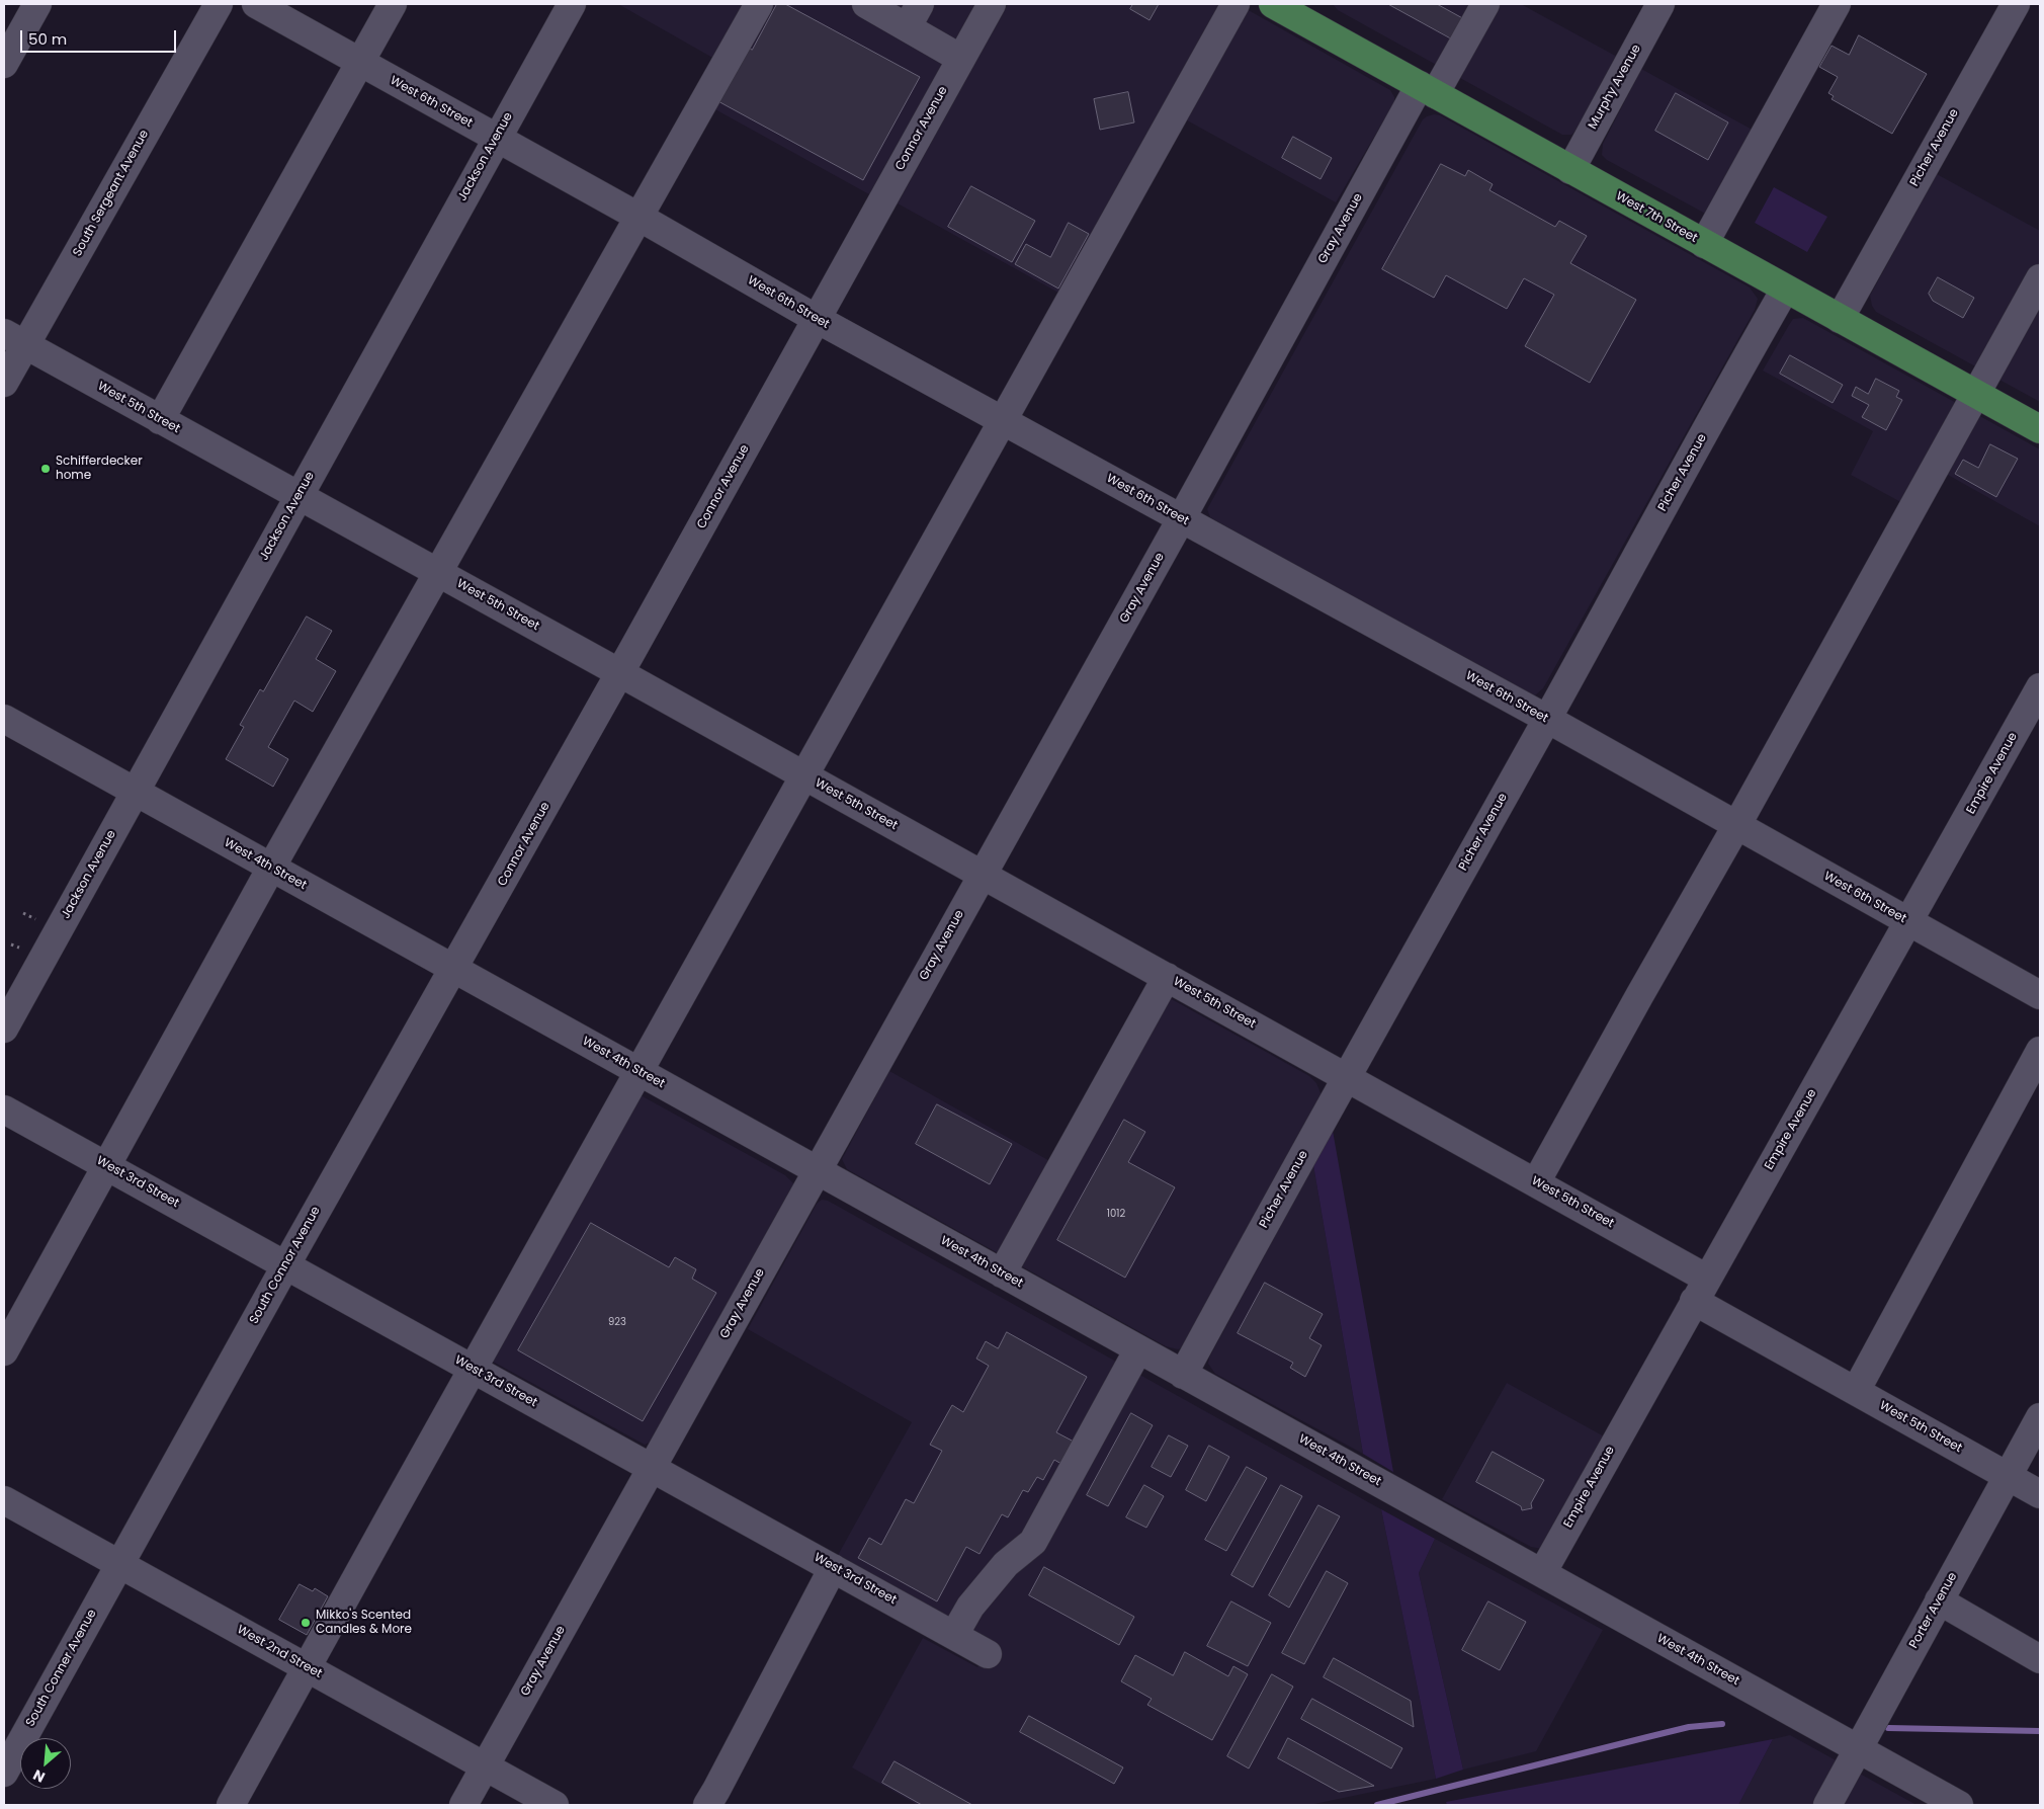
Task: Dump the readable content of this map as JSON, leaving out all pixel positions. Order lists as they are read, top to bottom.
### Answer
{
  "streets": {
    "main road": ["West 7th Street"],
    "street": [
      "Murphy Avenue",
      "West 6th Street",
      "Connor Avenue",
      "Picher Avenue",
      "Jackson Avenue",
      "South Sergeant Avenue",
      "Gray Avenue",
      "West 5th Street",
      "Empire Avenue",
      "West 4th Street",
      "West 3rd Street",
      "South Connor Avenue",
      "Porter Avenue",
      "West 2nd Street",
      "South Conner Avenue"
    ]
  },
  "crossings": [
    ["Murphy Avenue", "West 7th Street"],
    ["West 6th Street", "Connor Avenue"],
    ["West 6th Street", "Picher Avenue"],
    ["West 6th Street", "Jackson Avenue"],
    ["West 6th Street", "Gray Avenue"],
    ["West 6th Street", "Empire Avenue"],
    ["Connor Avenue", "West 5th Street"],
    ["Connor Avenue", "West 4th Street"],
    ["Connor Avenue", "South Connor Avenue"],
    ["Picher Avenue", "West 7th Street"],
    ["Picher Avenue", "West 5th Street"],
    ["Picher Avenue", "West 4th Street"],
    ["Jackson Avenue", "West 5th Street"],
    ["Jackson Avenue", "West 4th Street"],
    ["South Sergeant Avenue", "West 5th Street"],
    ["West 7th Street", "Gray Avenue"],
    ["Gray Avenue", "West 5th Street"],
    ["Gray Avenue", "West 4th Street"],
    ["Gray Avenue", "West 3rd Street"],
    ["Gray Avenue", "West 2nd Street"],
    ["West 5th Street", "Empire Avenue"],
    ["West 5th Street", "Porter Avenue"],
    ["Empire Avenue", "West 4th Street"],
    ["West 4th Street", "South Connor Avenue"],
    ["West 4th Street", "Porter Avenue"],
    ["West 3rd Street", "South Connor Avenue"],
    ["South Connor Avenue", "West 2nd Street"],
    ["South Connor Avenue", "South Conner Avenue"],
    ["West 2nd Street", "South Conner Avenue"]
  ],
  "places": ["Schifferdecker home", "Mikko's Scented Candles & More"],
  "house_numbers": ["1012", "923"],
  "scale_bar": "50 m",
  "north": "bottom left"
}
